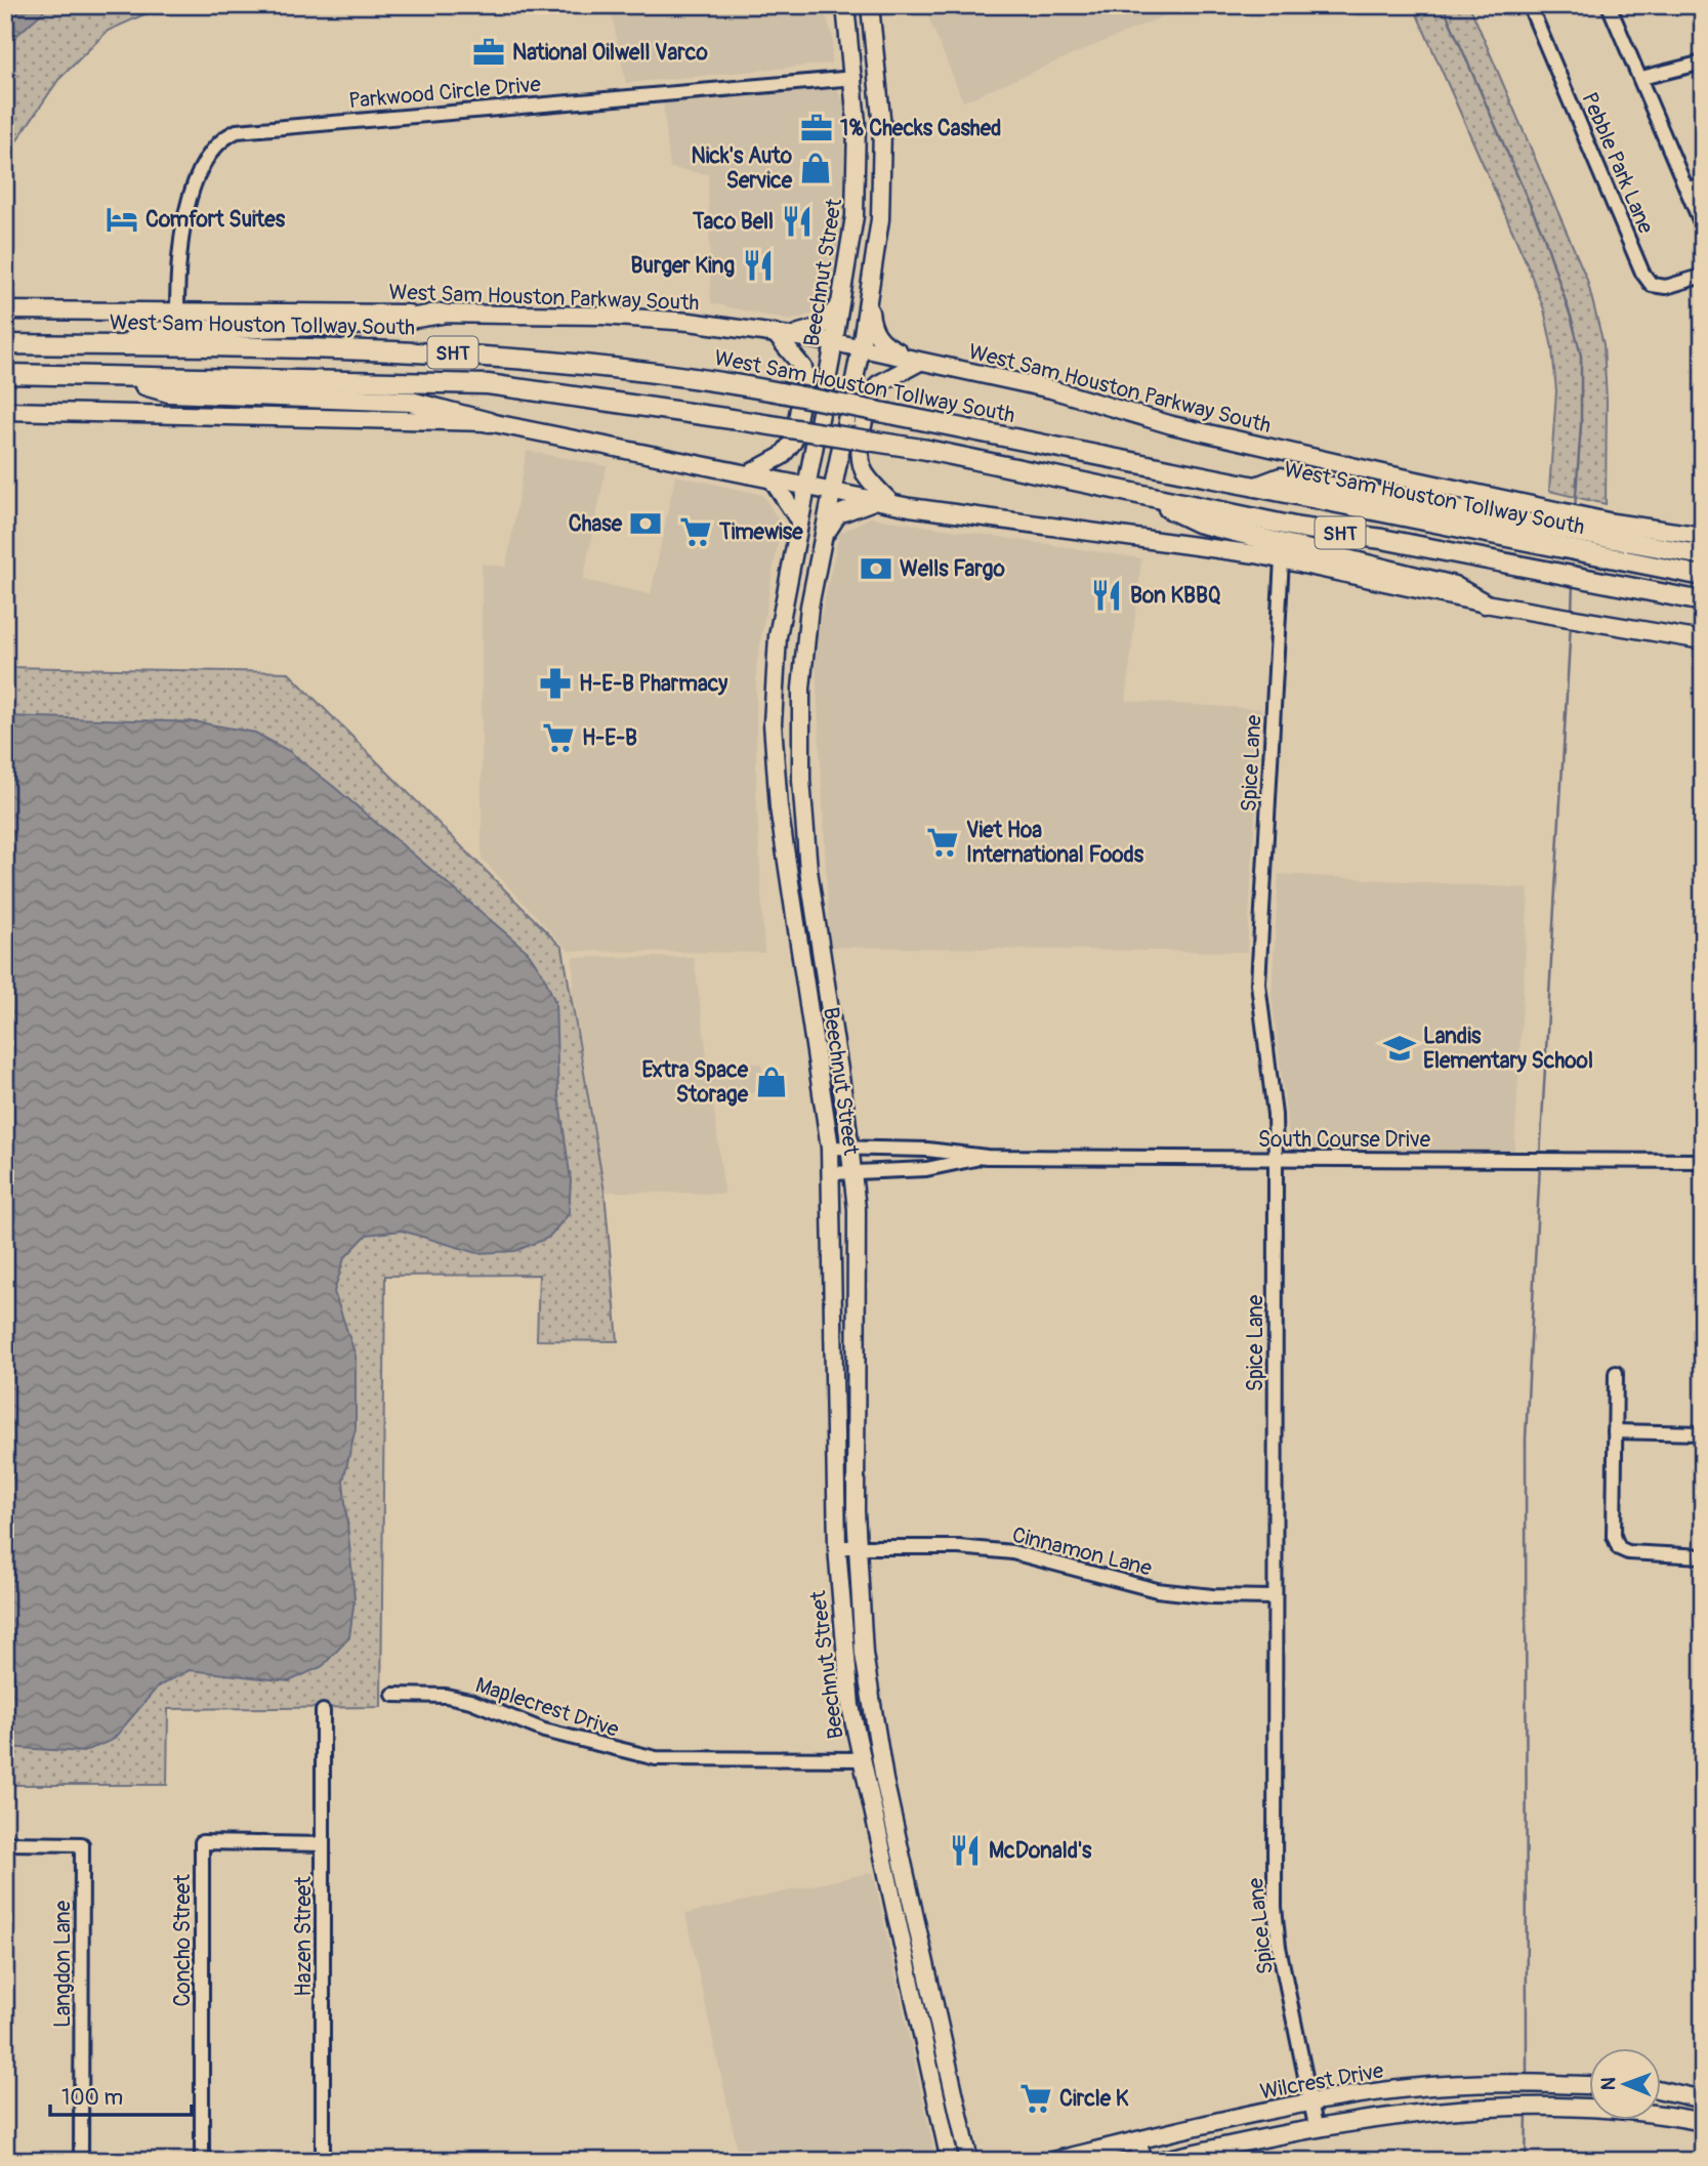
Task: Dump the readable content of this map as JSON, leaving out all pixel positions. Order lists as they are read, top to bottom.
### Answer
{
  "streets": {
    "highway": ["West Sam Houston Tollway South", "SHT"],
    "main road": ["Beechnut Street", "West Sam Houston Parkway South", "Wilcrest Drive"],
    "street": [
      "Parkwood Circle Drive",
      "Pebble Park Lane",
      "Spice Lane",
      "South Course Drive",
      "Cinnamon Lane",
      "Maplecrest Drive",
      "Hazen Street",
      "Concho Street",
      "Langdon Lane"
    ]
  },
  "crossings": [
    ["Parkwood Circle Drive", "Beechnut Street"],
    ["Parkwood Circle Drive", "West Sam Houston Parkway South"],
    ["Beechnut Street", "West Sam Houston Parkway South"],
    ["Beechnut Street", "South Course Drive"],
    ["Beechnut Street", "Cinnamon Lane"],
    ["Beechnut Street", "Maplecrest Drive"],
    ["Spice Lane", "South Course Drive"],
    ["Spice Lane", "Cinnamon Lane"],
    ["Spice Lane", "Wilcrest Drive"],
    ["Hazen Street", "Concho Street"]
  ],
  "places": {
    "office": ["National Oilwell Varco", "1% Checks Cashed"],
    "shop": ["Nick's Auto Service", "Extra Space Storage"],
    "hotel": ["Comfort Suites"],
    "restaurant": [
      "Taco Bell",
      "Burger King",
      "Bon KBBQ",
      "McDonald's"
    ],
    "bank": ["Chase", "Wells Fargo"],
    "supermarket": [
      "Timewise",
      "H-E-B",
      "Viet Hoa International Foods",
      "Circle K"
    ],
    "pharmacy": ["H-E-B Pharmacy"],
    "school or university": ["Landis Elementary School"]
  },
  "scale_bar": "100 m",
  "north": "left"
}
